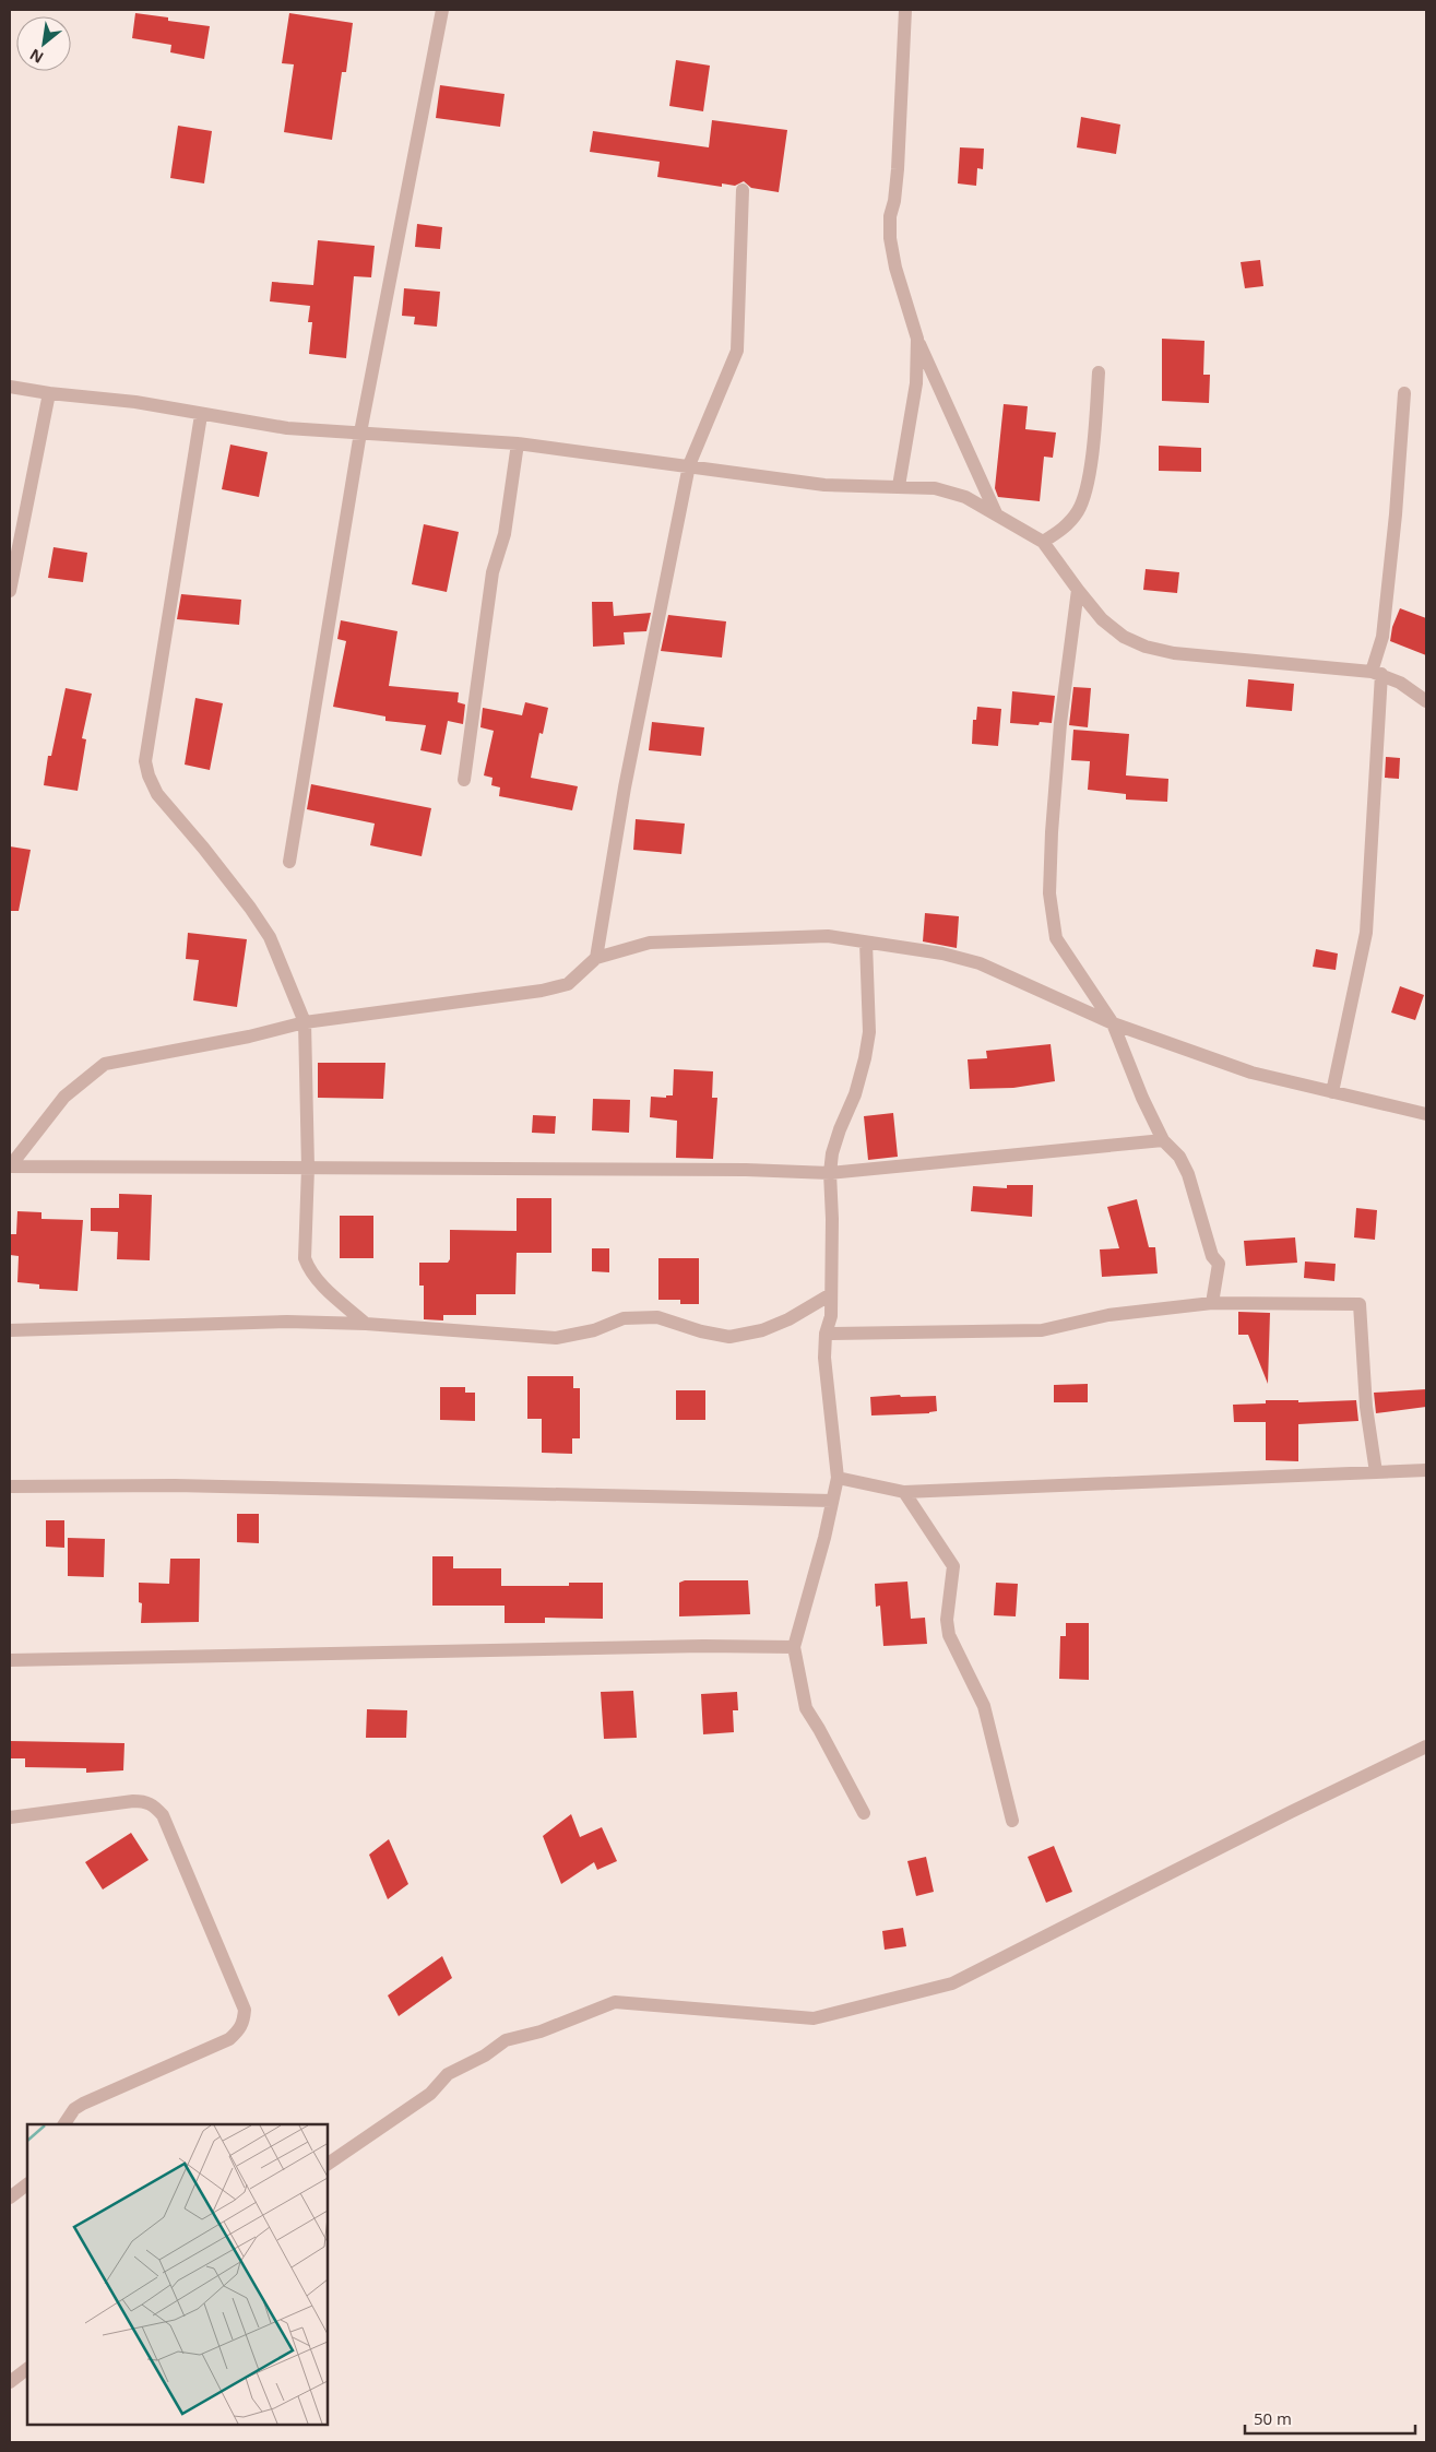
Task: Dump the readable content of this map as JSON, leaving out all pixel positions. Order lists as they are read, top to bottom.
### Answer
{
  "scale_bar": "50 m",
  "north": "bottom left"
}
